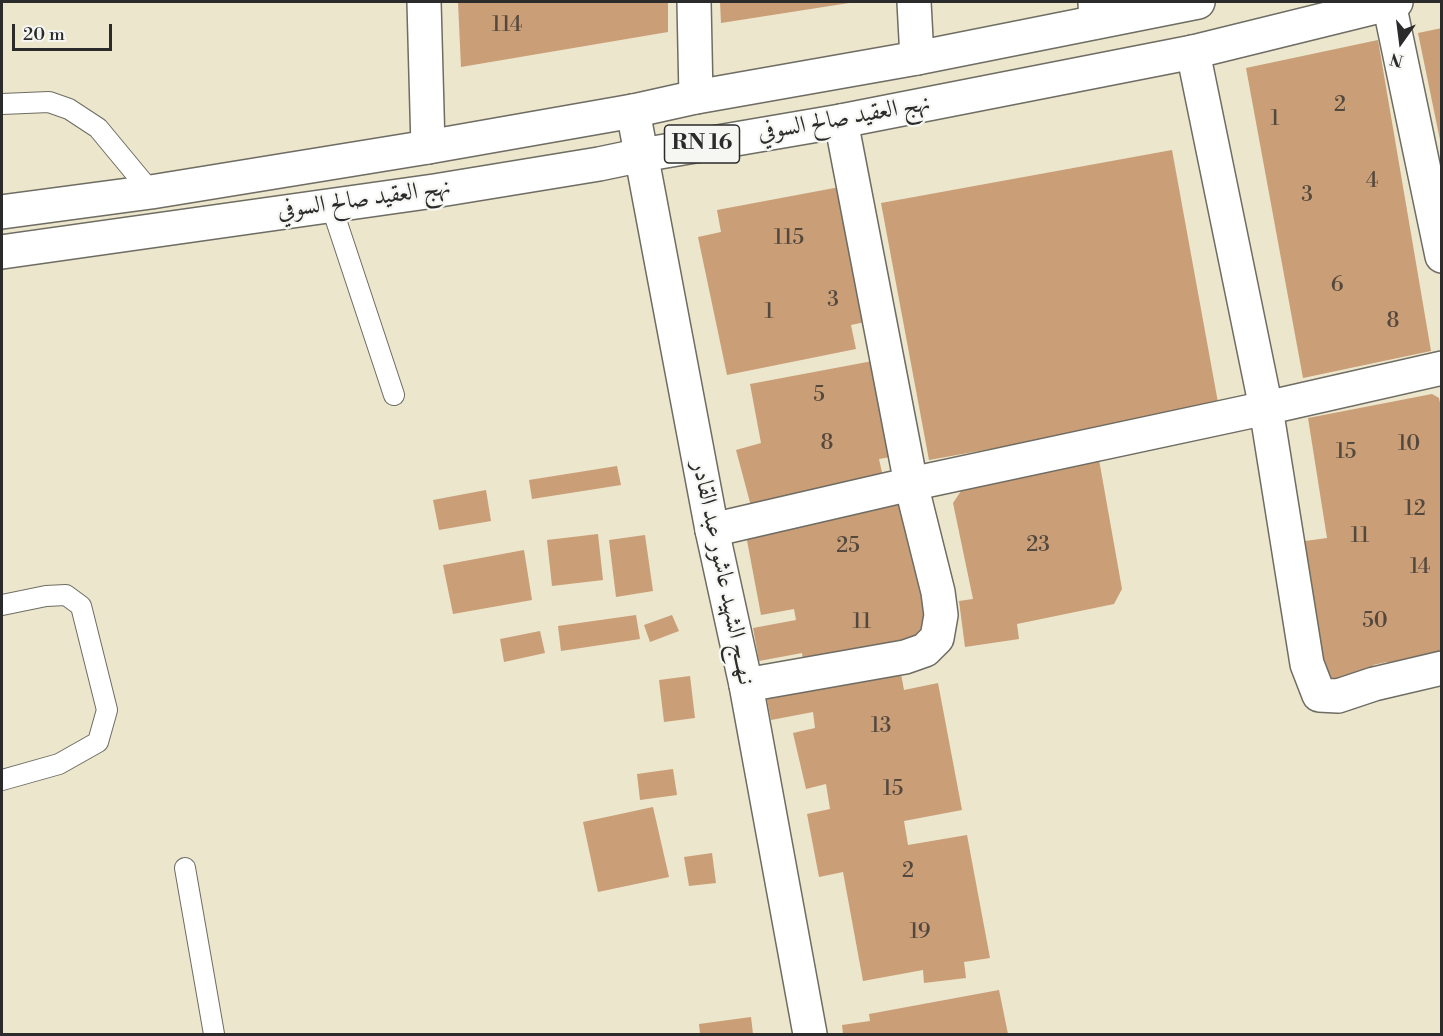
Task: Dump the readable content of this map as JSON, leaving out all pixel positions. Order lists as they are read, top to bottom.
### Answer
{
  "streets": {
    "main road": ["نهج العقيد صالح السوفي", "RN 16", "نـهــج الشهيد عاشور عبد القادر"]
  },
  "crossings": [
    ["نهج العقيد صالح السوفي", "نـهــج الشهيد عاشور عبد القادر"]
  ],
  "house_numbers": [
    "114",
    "2",
    "1",
    "4",
    "3",
    "115",
    "6",
    "3",
    "1",
    "8",
    "5",
    "8",
    "10",
    "15",
    "12",
    "11",
    "23",
    "25",
    "14",
    "50",
    "11",
    "13",
    "15",
    "2",
    "19"
  ],
  "scale_bar": "20 m",
  "north": "bottom"
}
